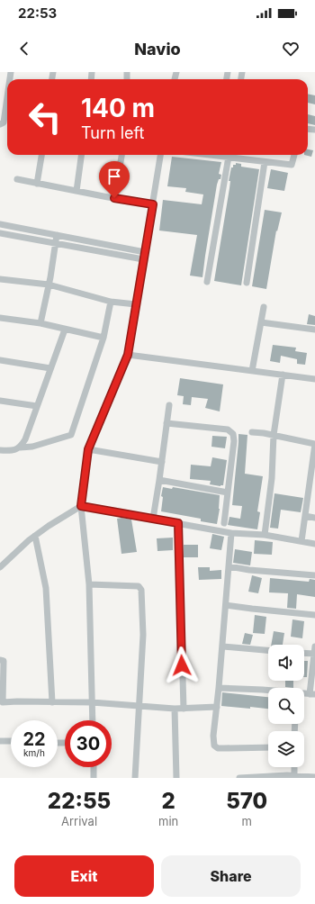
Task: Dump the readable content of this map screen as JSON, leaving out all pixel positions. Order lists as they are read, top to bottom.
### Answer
{
  "page": {
    "status": "22:53",
    "header": "Navio",
    "turn": ["140 m", "Turn left"],
    "speed": "22 km/h",
    "limit": "30",
    "eta": [
      "22:55",
      "Arrival",
      "2",
      "min",
      "570",
      "m"
    ],
    "buttons": ["Exit", "Share"]
  }
}
